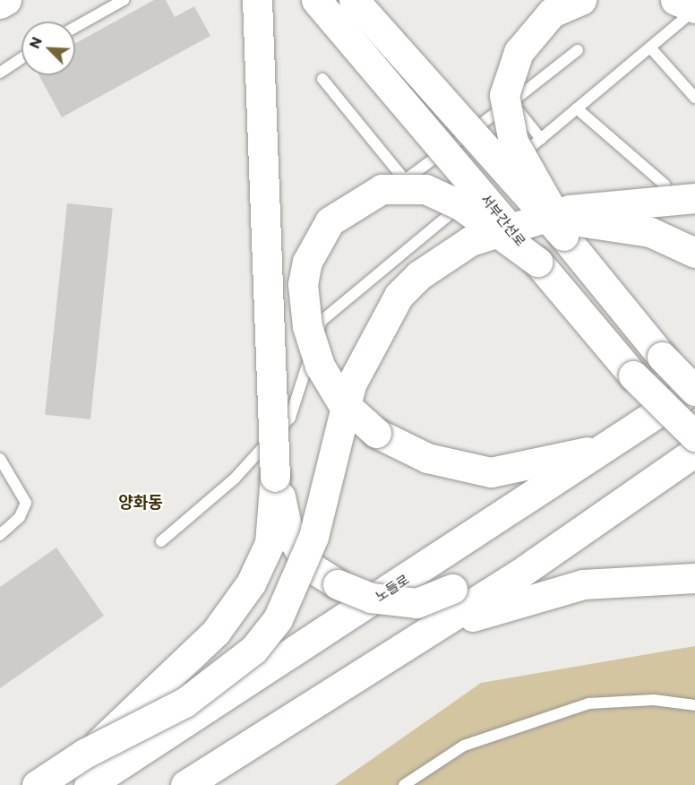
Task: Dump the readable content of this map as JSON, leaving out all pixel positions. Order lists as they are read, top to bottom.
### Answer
{
  "streets": {
    "main road": ["서부간선로", "노들로"]
  },
  "districts": ["양화동"],
  "north": "top left"
}
